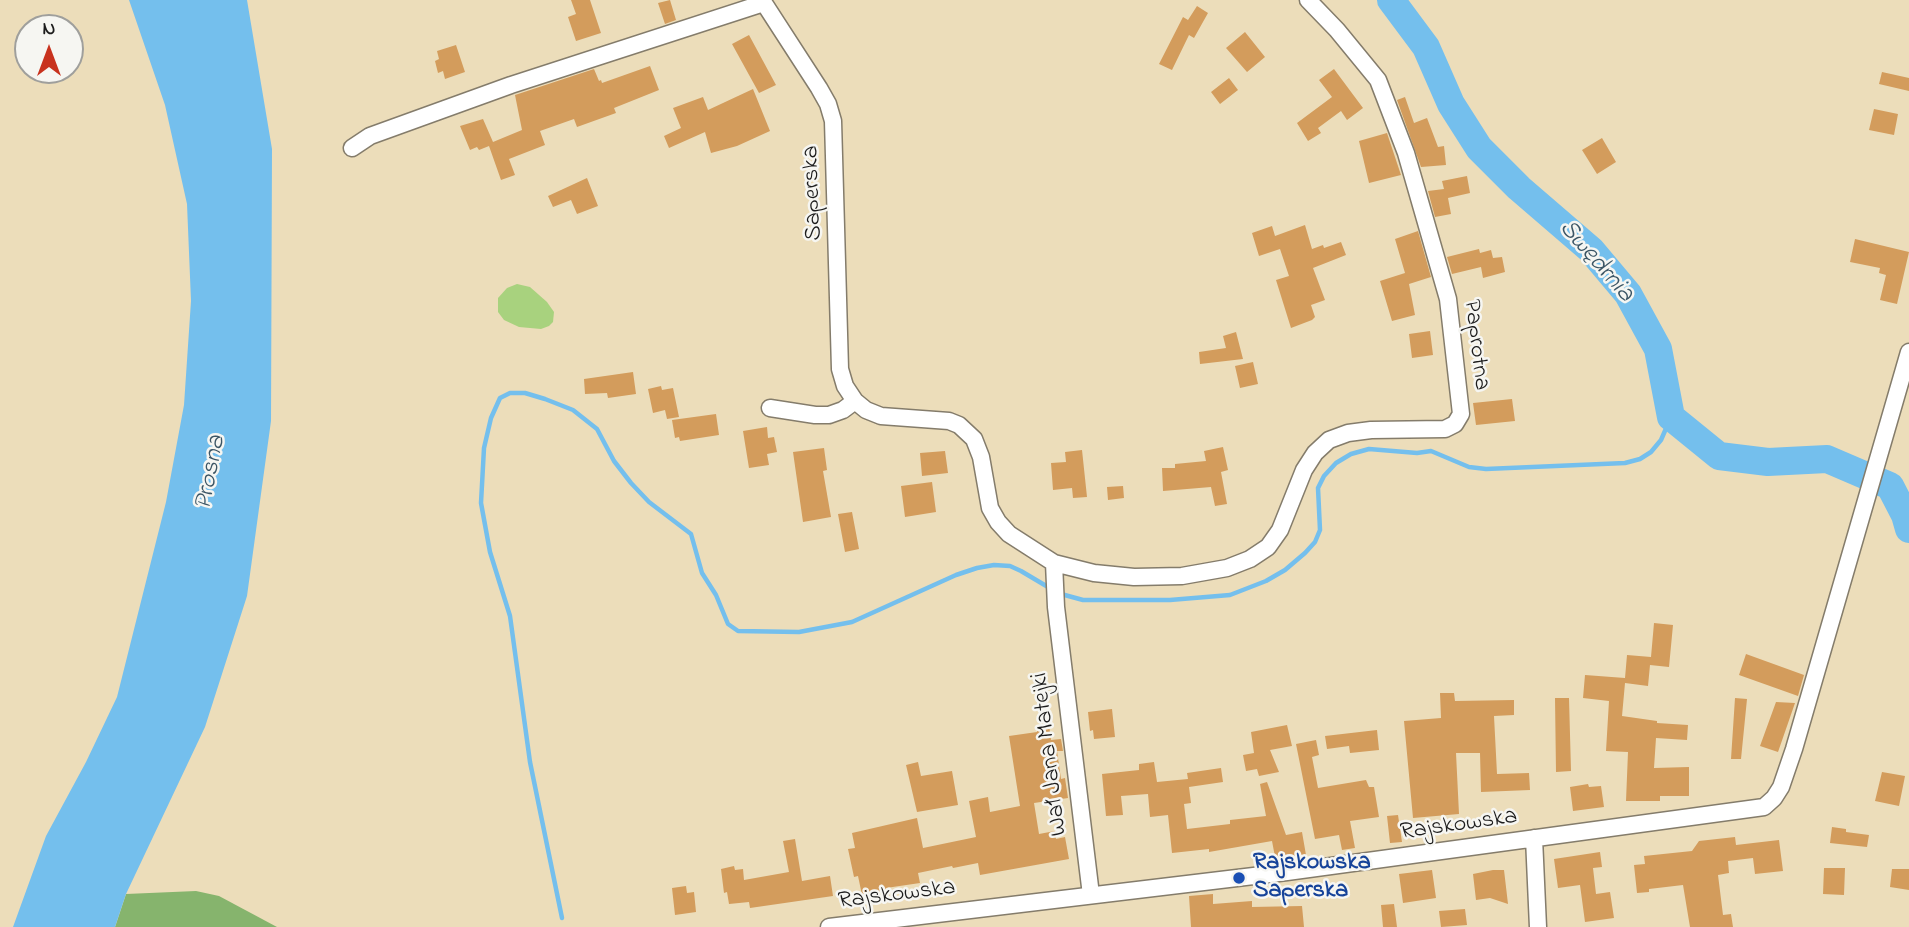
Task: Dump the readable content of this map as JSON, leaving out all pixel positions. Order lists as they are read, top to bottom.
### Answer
{
  "streets": {
    "street": [
      "Saperska",
      "Paprotna",
      "Wał Jana Matejki",
      "Rajskowska"
    ]
  },
  "crossings": [
    ["Paprotna", "Wał Jana Matejki"],
    ["Wał Jana Matejki", "Rajskowska"]
  ],
  "water": ["Swędrnia", "Prosna"],
  "places": ["Rajskowska Saperska"],
  "north": "top"
}
